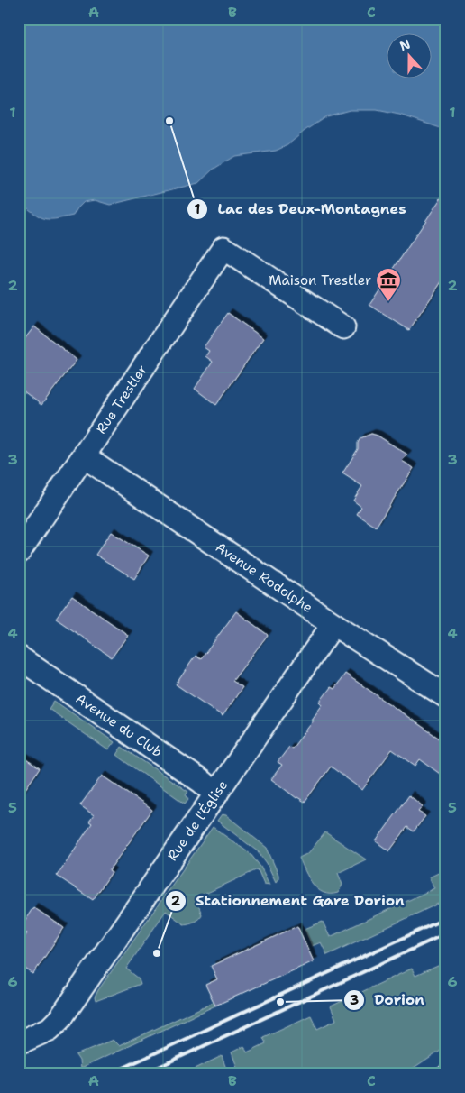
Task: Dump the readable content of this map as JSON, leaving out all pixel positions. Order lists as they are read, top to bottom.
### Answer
{
  "streets": {
    "street": [
      "Rue Trestler",
      "Avenue Rodolphe",
      "Avenue du Club",
      "Rue de l'Église"
    ]
  },
  "crossings": [
    ["Rue Trestler", "Avenue Rodolphe"],
    ["Avenue Rodolphe", "Rue de l'Église"],
    ["Avenue du Club", "Rue de l'Église"]
  ],
  "places": {
    "other": ["Lac des Deux-Montagnes", "Stationnement Gare Dorion", "Dorion"],
    "museum": ["Maison Trestler"]
  },
  "north": "top",
  "grid": {
    "columns": ["A", "B", "C"],
    "rows": [
      "1",
      "2",
      "3",
      "4",
      "5",
      "6"
    ]
  }
}
